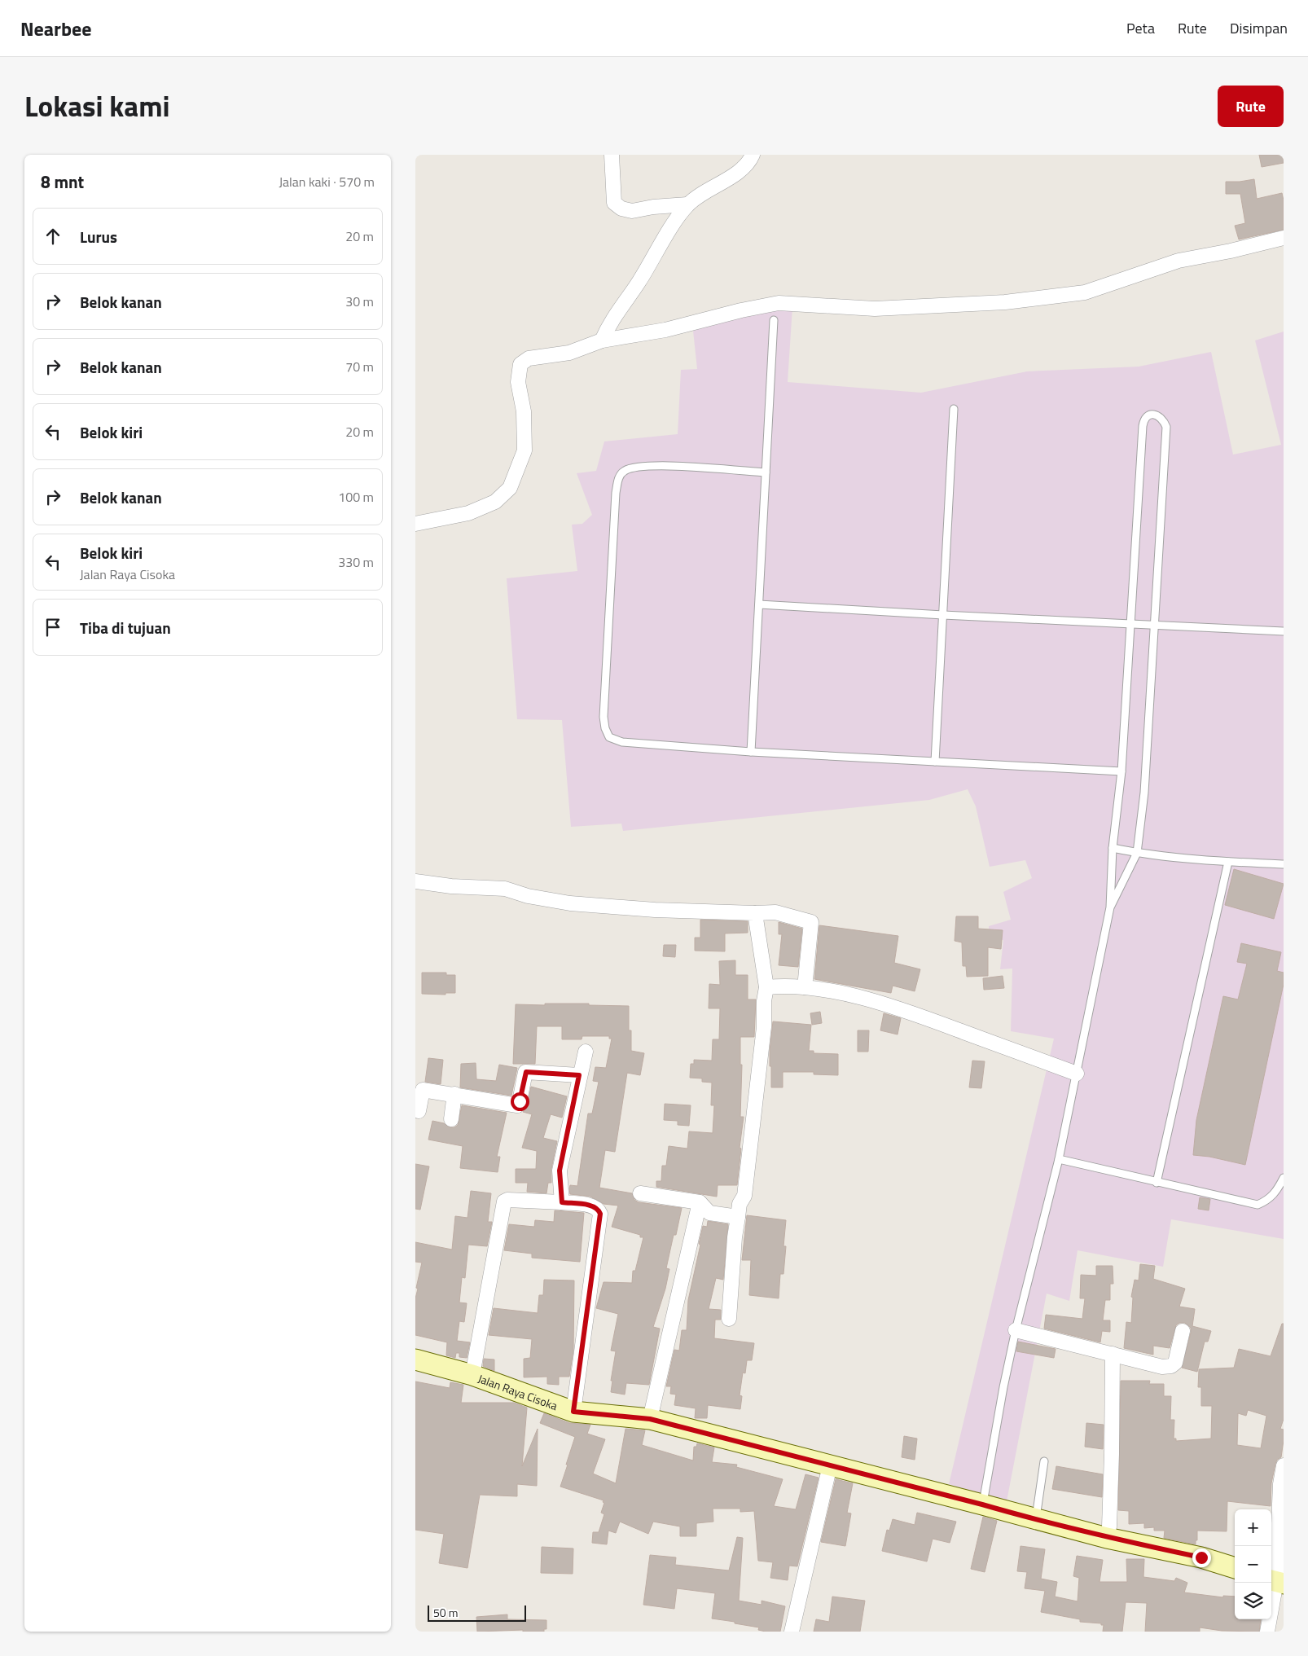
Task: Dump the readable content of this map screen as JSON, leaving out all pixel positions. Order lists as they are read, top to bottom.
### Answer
{
  "streets": {
    "street": ["Jalan Raya Cisoka"]
  },
  "scale_bar": "50 m",
  "page": {
    "header": "Nearbee",
    "nav": ["Peta", "Rute", "Disimpan"],
    "title": "Lokasi kami",
    "buttons": "Rute",
    "heading": ["8 mnt", "Jalan kaki · 570 m"],
    "list": [
      ["Lurus", "20 m"],
      ["Belok kanan", "30 m"],
      ["Belok kanan", "70 m"],
      ["Belok kiri", "20 m"],
      ["Belok kanan", "100 m"],
      ["Belok kiri", "Jalan Raya Cisoka", "330 m"],
      "Tiba di tujuan"
    ],
    "map_buttons": ["+", "−"],
    "scale": "50 m"
  }
}
